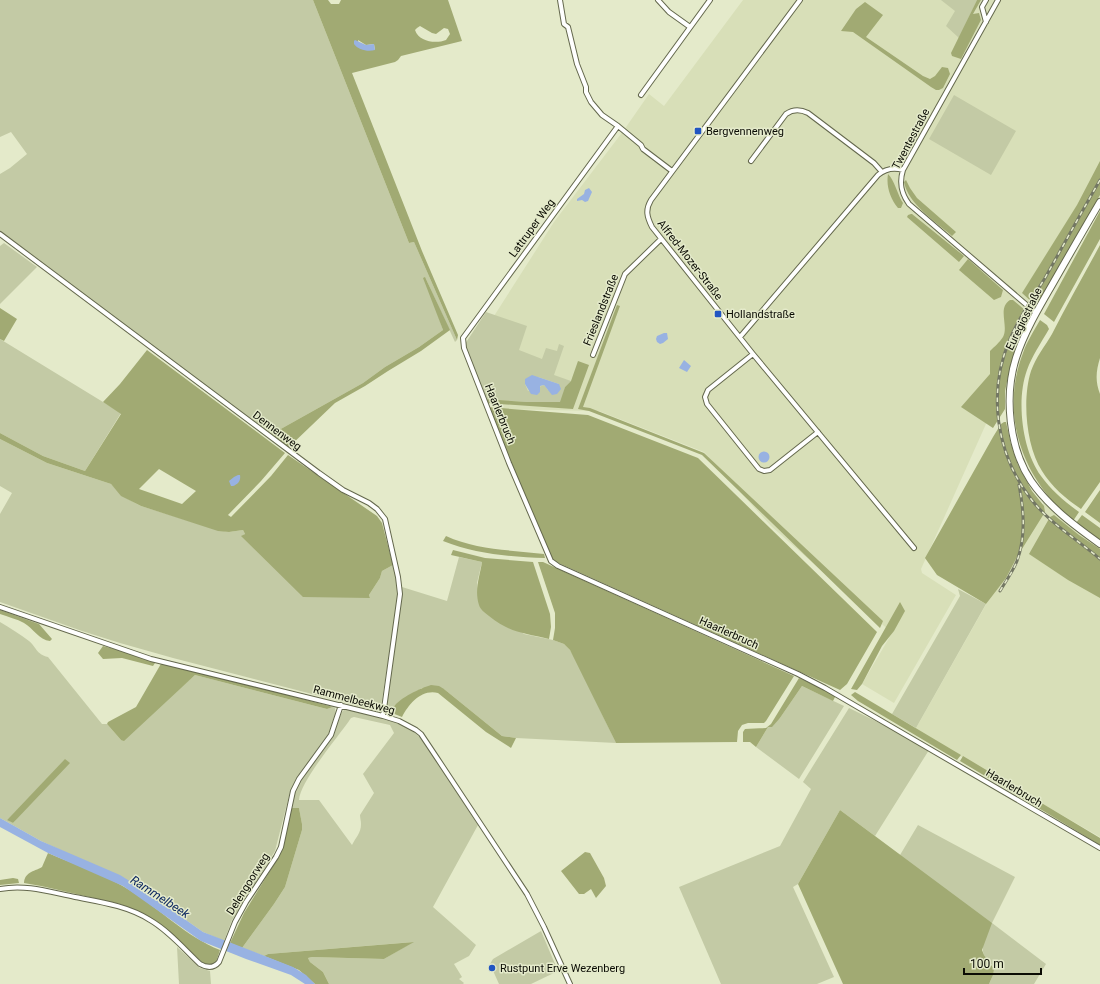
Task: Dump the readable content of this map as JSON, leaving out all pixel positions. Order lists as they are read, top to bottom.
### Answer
{
  "streets": {
    "main road": ["Euregiostraße"],
    "street": [
      "Twentestraße",
      "Lattruper Weg",
      "Alfred-Mozer-Straße",
      "Frieslandstraße",
      "Haarlerbruch",
      "Dennenweg",
      "Rammelbeekweg",
      "Delengoorweg"
    ]
  },
  "crossings": [
    ["Twentestraße", "Euregiostraße"],
    ["Lattruper Weg", "Haarlerbruch"],
    ["Alfred-Mozer-Straße", "Frieslandstraße"],
    ["Dennenweg", "Rammelbeekweg"],
    ["Rammelbeekweg", "Delengoorweg"]
  ],
  "water": ["Rammelbeek"],
  "places": {
    "transit": ["Bergvennenweg", "Hollandstraße"],
    "other": ["Rustpunt Erve Wezenberg"]
  },
  "scale_bar": "100 m"
}
